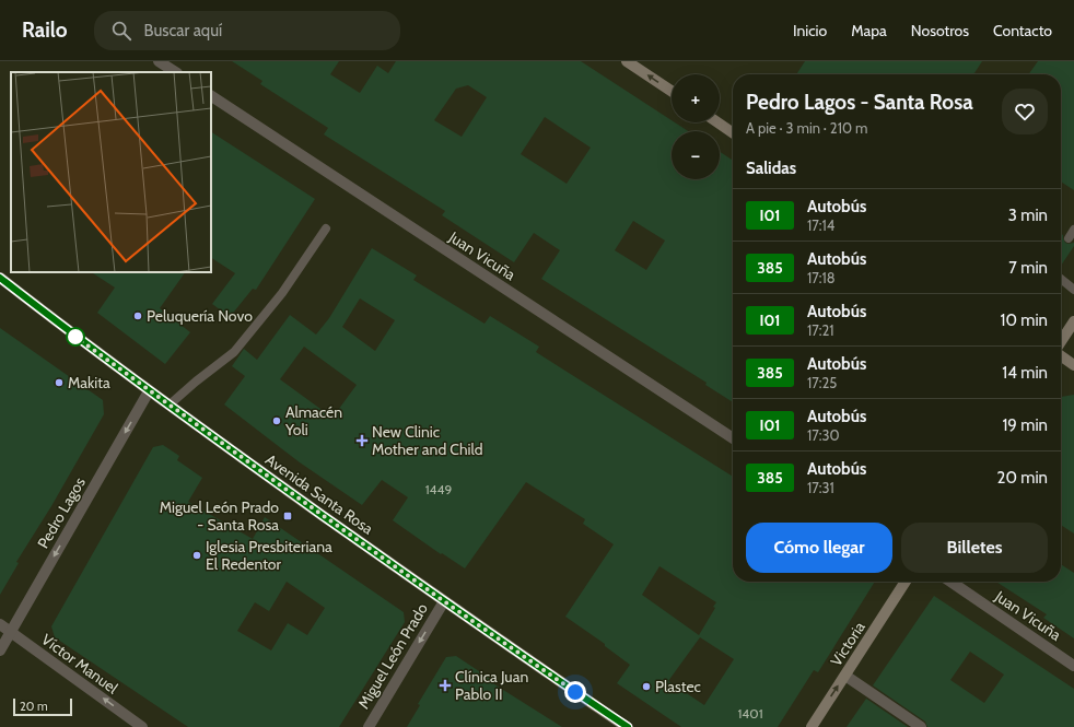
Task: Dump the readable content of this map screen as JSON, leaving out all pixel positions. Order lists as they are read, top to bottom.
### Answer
{
  "streets": {
    "main road": ["Avenida Santa Rosa", "Victoria"],
    "street": [
      "Juan Vicuña",
      "Pedro Lagos",
      "Miguel León Prado",
      "Víctor Manuel"
    ]
  },
  "crossings": [
    ["Avenida Santa Rosa", "Pedro Lagos"],
    ["Avenida Santa Rosa", "Miguel León Prado"],
    ["Pedro Lagos", "Víctor Manuel"]
  ],
  "one_way": [
    "Pedro Lagos",
    "Victoria",
    "Miguel León Prado",
    "Víctor Manuel"
  ],
  "places": {
    "other": [
      "Peluquería Novo",
      "Makita",
      "Almacén Yoli",
      "Iglesia Presbiteriana El Redentor",
      "Plastec"
    ],
    "health": ["New Clinic Mother and Child", "Clínica Juan Pablo II"],
    "transit": ["Miguel León Prado - Santa Rosa"]
  },
  "lines": ["bus line I01"],
  "house_numbers": ["1449", "1401"],
  "scale_bar": "20 m",
  "page": {
    "header": "Railo",
    "search": "Buscar aquí",
    "nav": [
      "Inicio",
      "Mapa",
      "Nosotros",
      "Contacto"
    ],
    "map_buttons": ["+", "−"],
    "heading": [
      ["Pedro Lagos - Santa Rosa", "A pie · 3 min · 210 m"],
      "Salidas"
    ],
    "list": [
      {
        "mark": "I01",
        "name": "Autobús",
        "note": "17:14",
        "value": "3 min"
      },
      {
        "mark": "385",
        "name": "Autobús",
        "note": "17:18",
        "value": "7 min"
      },
      {
        "mark": "I01",
        "name": "Autobús",
        "note": "17:21",
        "value": "10 min"
      },
      {
        "mark": "385",
        "name": "Autobús",
        "note": "17:25",
        "value": "14 min"
      },
      {
        "mark": "I01",
        "name": "Autobús",
        "note": "17:30",
        "value": "19 min"
      },
      {
        "mark": "385",
        "name": "Autobús",
        "note": "17:31",
        "value": "20 min"
      }
    ],
    "buttons": ["Cómo llegar", "Billetes"],
    "scale": "20 m"
  }
}
